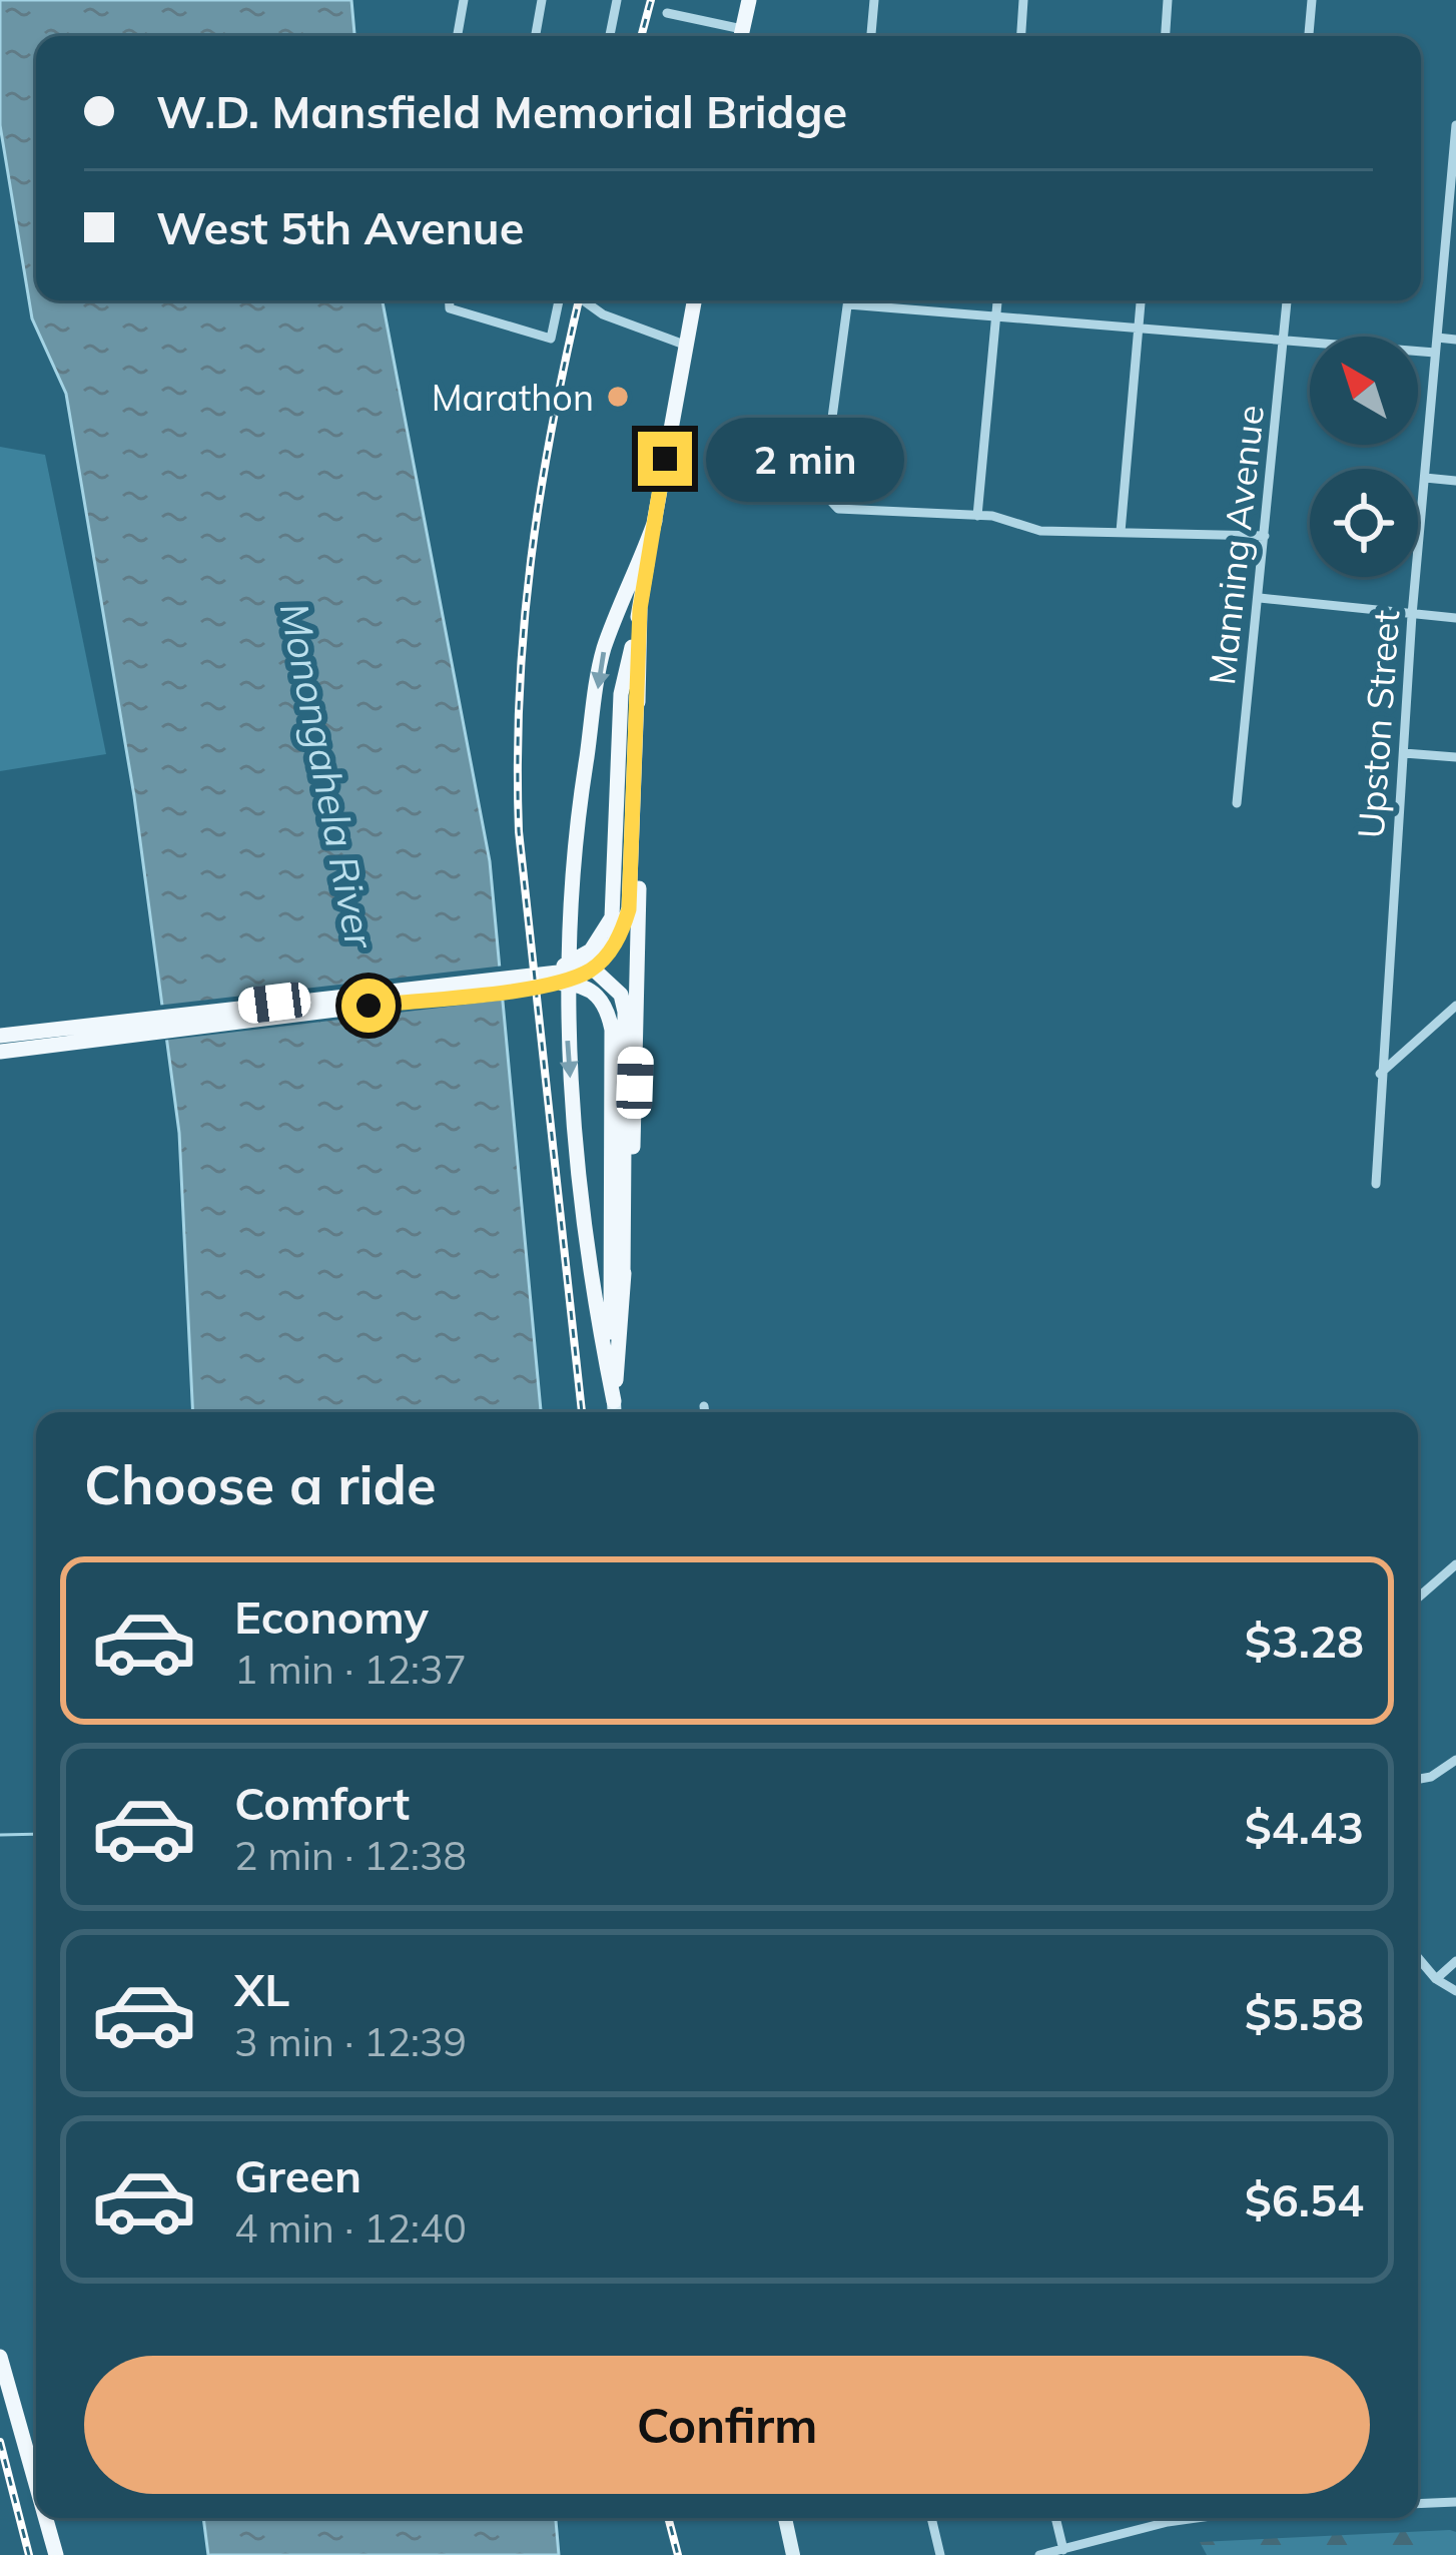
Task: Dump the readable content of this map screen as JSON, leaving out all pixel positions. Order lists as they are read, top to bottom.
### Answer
{
  "streets": {
    "street": ["Manning Avenue", "Upston Street"]
  },
  "water": ["Monongahela River"],
  "places": ["Marathon"],
  "north": "top left",
  "page": {
    "banner": ["W.D. Mansfield Memorial Bridge", "West 5th Avenue"],
    "bubble": "2 min",
    "heading": "Choose a ride",
    "list": [
      {
        "name": "Economy",
        "note": "1 min · 12:37",
        "value": "$3.28"
      },
      {
        "name": "Comfort",
        "note": "2 min · 12:38",
        "value": "$4.43"
      },
      {
        "name": "XL",
        "note": "3 min · 12:39",
        "value": "$5.58"
      },
      {
        "name": "Green",
        "note": "4 min · 12:40",
        "value": "$6.54"
      }
    ],
    "buttons": "Confirm"
  }
}
